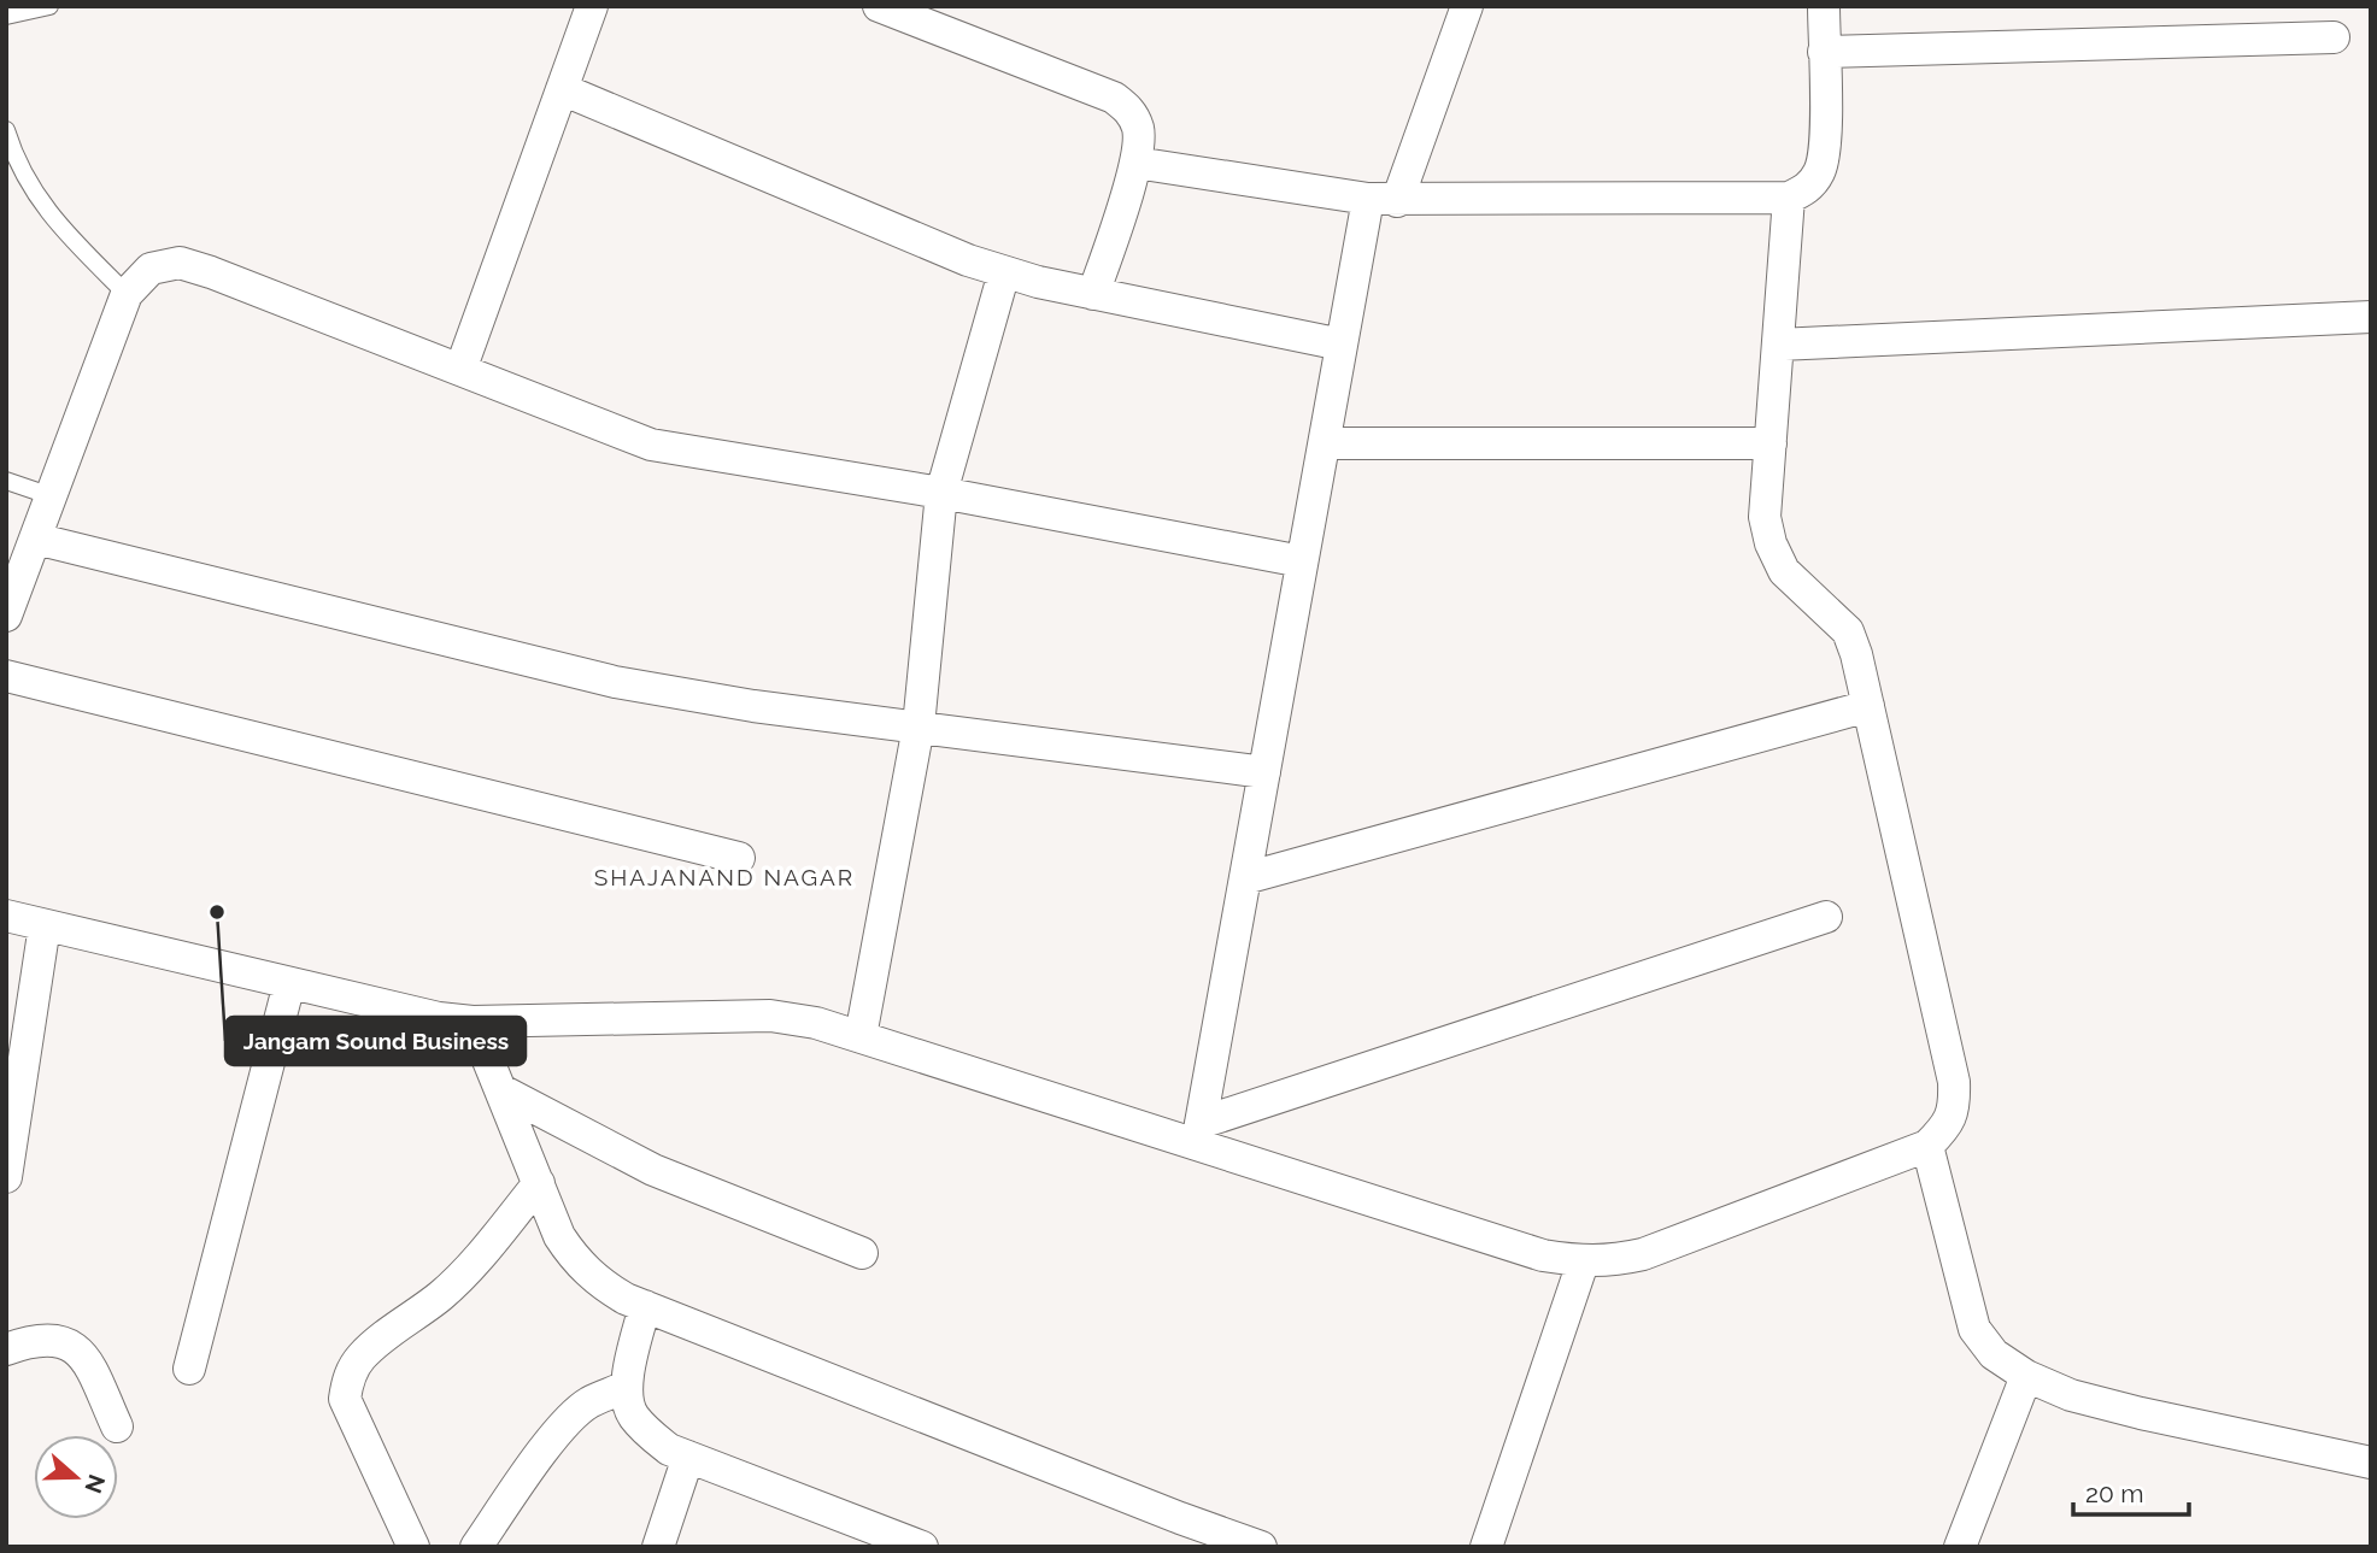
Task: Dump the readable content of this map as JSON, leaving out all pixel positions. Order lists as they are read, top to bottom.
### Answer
{
  "districts": ["SHAJANAND NAGAR"],
  "places": ["Jangam Sound Business"],
  "scale_bar": "20 m",
  "north": "right"
}
